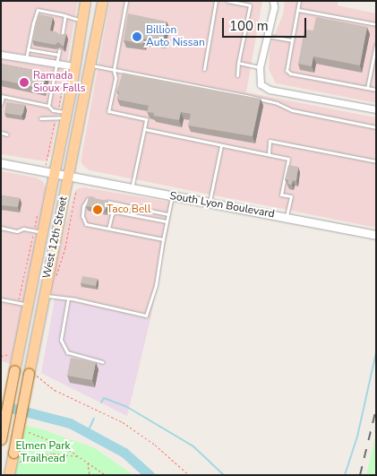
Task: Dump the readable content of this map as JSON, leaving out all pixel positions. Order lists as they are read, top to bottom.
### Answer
{
  "streets": {
    "main road": ["West 12th Street"],
    "street": ["South Lyon Boulevard"]
  },
  "crossings": [
    ["South Lyon Boulevard", "West 12th Street"]
  ],
  "parks": ["Elmen Park Trailhead"],
  "places": ["Billion Auto Nissan", "Ramada Sioux Falls", "Taco Bell"],
  "scale_bar": "100 m"
}
